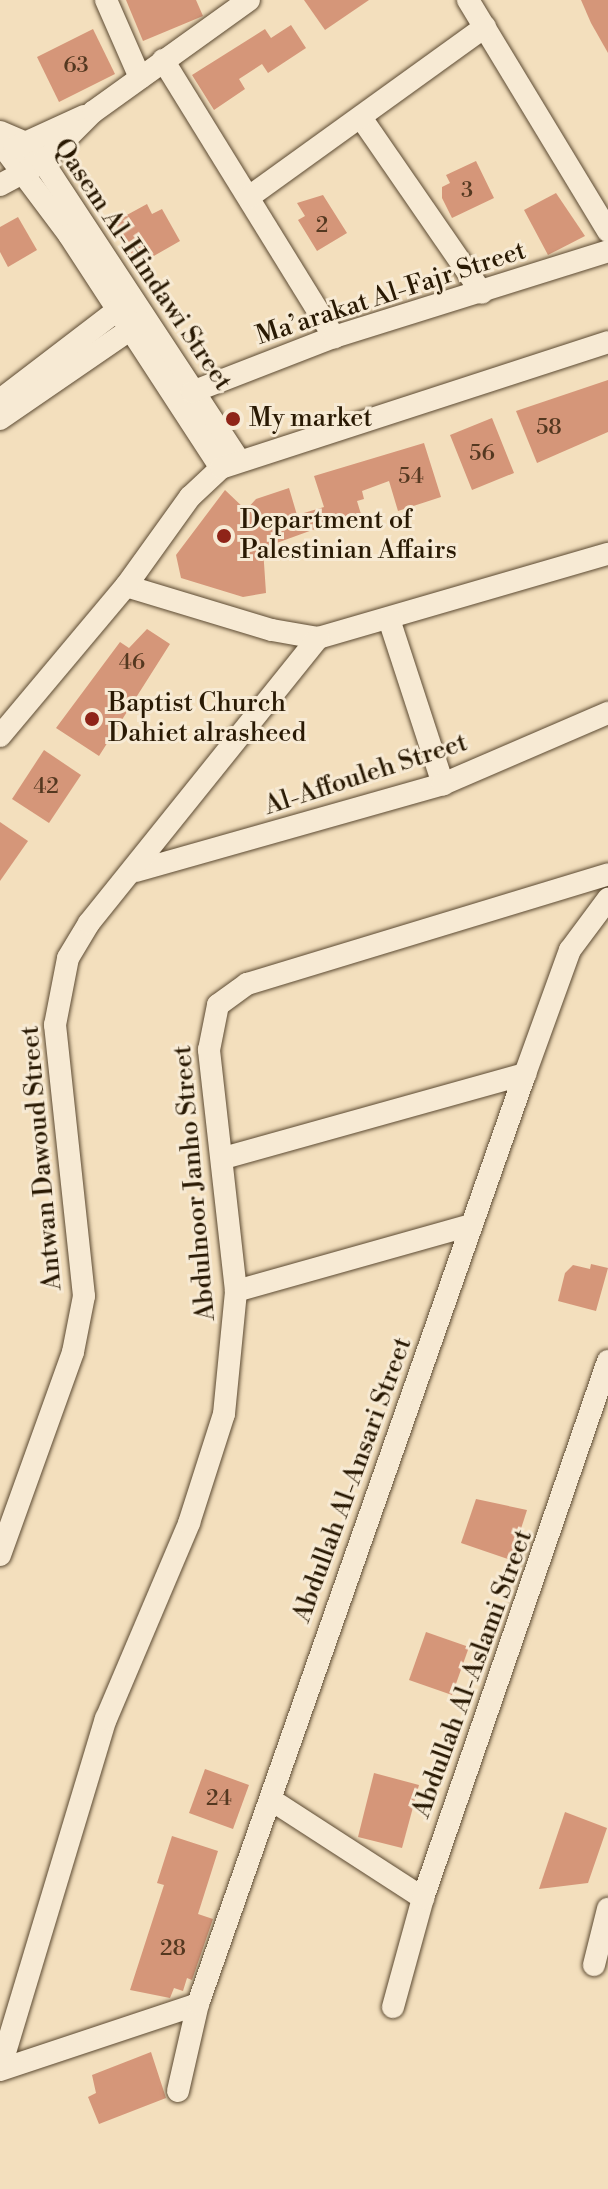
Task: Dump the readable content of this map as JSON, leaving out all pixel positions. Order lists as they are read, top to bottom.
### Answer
{
  "streets": {
    "street": [
      "Qasem Al-Hindawi Street",
      "Ma’arakat Al-Fajr Street",
      "Al-Affouleh Street",
      "Antwan Dawoud Street",
      "Abdulnoor Janho Street",
      "Abdullah Al-Ansari Street",
      "Abdullah Al-Aslami Street"
    ]
  },
  "crossings": [
    ["Qasem Al-Hindawi Street", "Ma’arakat Al-Fajr Street"],
    ["Al-Affouleh Street", "Antwan Dawoud Street"]
  ],
  "places": ["My market", "Department of Palestinian Affairs", "Baptist Church Dahiet alrasheed"],
  "house_numbers": [
    "63",
    "3",
    "2",
    "58",
    "56",
    "54",
    "46",
    "42",
    "24",
    "28"
  ]
}
